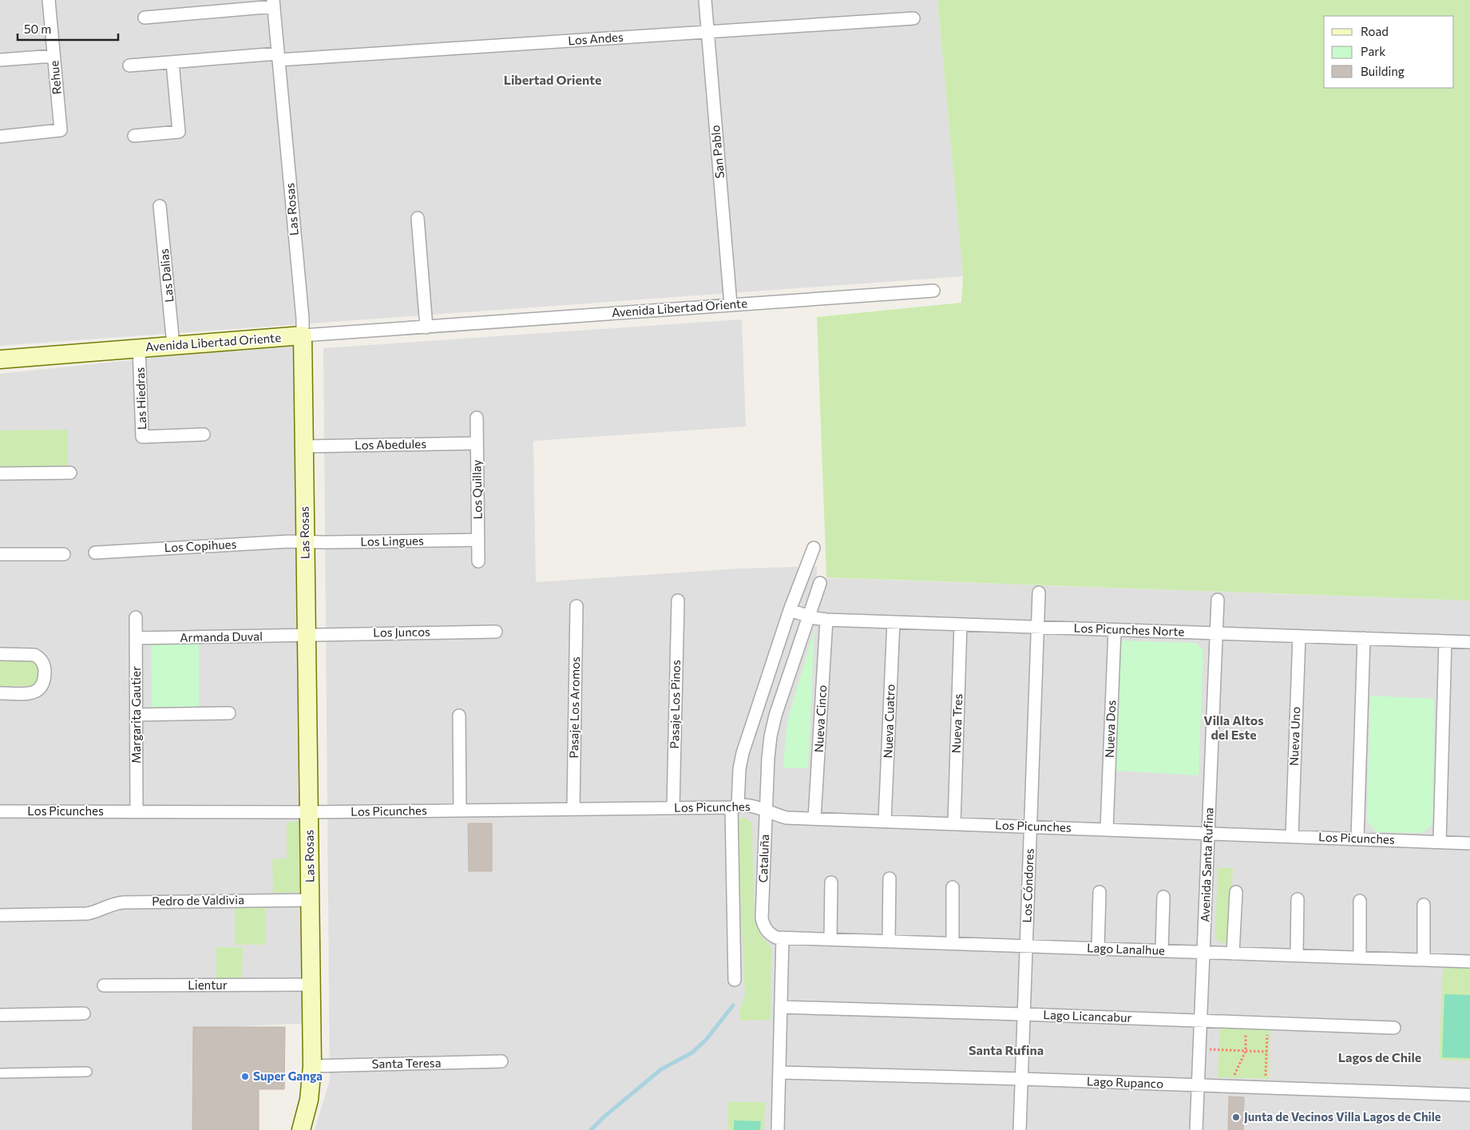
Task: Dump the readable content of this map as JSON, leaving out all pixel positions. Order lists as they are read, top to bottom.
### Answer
{
  "streets": {
    "main road": ["Las Rosas", "Avenida Libertad Oriente"],
    "street": [
      "Los Andes",
      "Rehue",
      "San Pablo",
      "Las Dalias",
      "Las Hiedras",
      "Los Abedules",
      "Los Quillay",
      "Los Lingues",
      "Los Copihues",
      "Los Picunches Norte",
      "Los Juncos",
      "Armanda Duval",
      "Pasaje Los Pinos",
      "Pasaje Los Aromos",
      "Margarita Gautier",
      "Nueva Cinco",
      "Nueva Cuatro",
      "Nueva Tres",
      "Nueva Dos",
      "Nueva Uno",
      "Los Picunches",
      "Cataluña",
      "Avenida Santa Rufina",
      "Los Cóndores",
      "Pedro de Valdivia",
      "Lago Lanalhue",
      "Lientur",
      "Lago Licancabur",
      "Santa Teresa",
      "Lago Rupanco"
    ]
  },
  "crossings": [
    ["Los Andes", "San Pablo"],
    ["Los Andes", "Las Rosas"],
    ["San Pablo", "Avenida Libertad Oriente"],
    ["Las Rosas", "Avenida Libertad Oriente"],
    ["Las Rosas", "Los Abedules"],
    ["Las Rosas", "Los Lingues"],
    ["Las Rosas", "Los Copihues"],
    ["Las Rosas", "Los Juncos"],
    ["Las Rosas", "Armanda Duval"],
    ["Las Rosas", "Los Picunches"],
    ["Las Rosas", "Pedro de Valdivia"],
    ["Las Rosas", "Lientur"],
    ["Las Rosas", "Santa Teresa"],
    ["Las Dalias", "Avenida Libertad Oriente"],
    ["Avenida Libertad Oriente", "Las Hiedras"],
    ["Los Abedules", "Los Quillay"],
    ["Los Quillay", "Los Lingues"],
    ["Los Lingues", "Los Copihues"],
    ["Los Picunches Norte", "Nueva Cinco"],
    ["Los Picunches Norte", "Nueva Cuatro"],
    ["Los Picunches Norte", "Nueva Tres"],
    ["Los Picunches Norte", "Nueva Dos"],
    ["Los Picunches Norte", "Nueva Uno"],
    ["Los Picunches Norte", "Cataluña"],
    ["Los Picunches Norte", "Avenida Santa Rufina"],
    ["Los Picunches Norte", "Los Cóndores"],
    ["Los Juncos", "Armanda Duval"],
    ["Armanda Duval", "Margarita Gautier"],
    ["Pasaje Los Pinos", "Los Picunches"],
    ["Pasaje Los Aromos", "Los Picunches"],
    ["Margarita Gautier", "Los Picunches"],
    ["Nueva Cinco", "Los Picunches"],
    ["Nueva Cuatro", "Los Picunches"],
    ["Nueva Tres", "Los Picunches"],
    ["Nueva Dos", "Los Picunches"],
    ["Nueva Uno", "Los Picunches"],
    ["Los Picunches", "Cataluña"],
    ["Los Picunches", "Avenida Santa Rufina"],
    ["Los Picunches", "Los Cóndores"],
    ["Cataluña", "Lago Lanalhue"],
    ["Avenida Santa Rufina", "Lago Lanalhue"],
    ["Avenida Santa Rufina", "Lago Licancabur"],
    ["Avenida Santa Rufina", "Lago Rupanco"],
    ["Los Cóndores", "Lago Lanalhue"],
    ["Los Cóndores", "Lago Licancabur"],
    ["Los Cóndores", "Lago Rupanco"]
  ],
  "districts": [
    "Libertad Oriente",
    "Villa Altos del Este",
    "Santa Rufina",
    "Lagos de Chile"
  ],
  "places": ["Super Ganga", "Junta de Vecinos Villa Lagos de Chile"],
  "legend": ["Road", "Park", "Building"],
  "scale_bar": "50 m"
}
